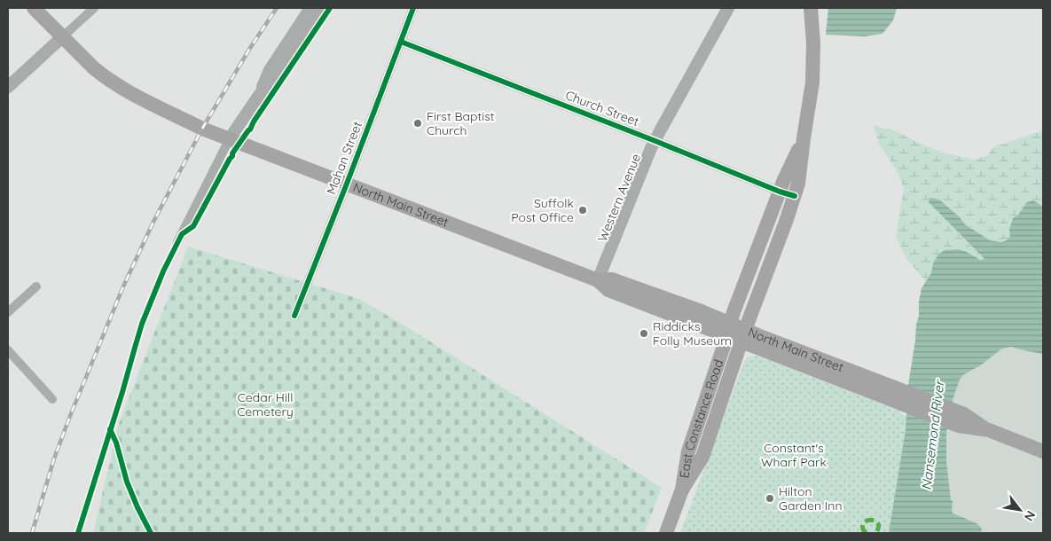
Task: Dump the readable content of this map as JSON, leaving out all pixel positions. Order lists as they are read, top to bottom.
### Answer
{
  "streets": {
    "main road": ["North Main Street", "East Constance Road"],
    "street": ["Church Street", "Mahan Street", "Western Avenue"]
  },
  "crossings": [
    ["Church Street", "Mahan Street"],
    ["Church Street", "Western Avenue"],
    ["Church Street", "East Constance Road"],
    ["Mahan Street", "North Main Street"],
    ["Western Avenue", "North Main Street"],
    ["North Main Street", "East Constance Road"]
  ],
  "water": ["Nansemond River"],
  "parks": ["Cedar Hill Cemetery", "Constant's Wharf Park"],
  "places": [
    "First Baptist Church",
    "Suffolk Post Office",
    "Riddicks Folly Museum",
    "Hilton Garden Inn"
  ],
  "north": "bottom right"
}
